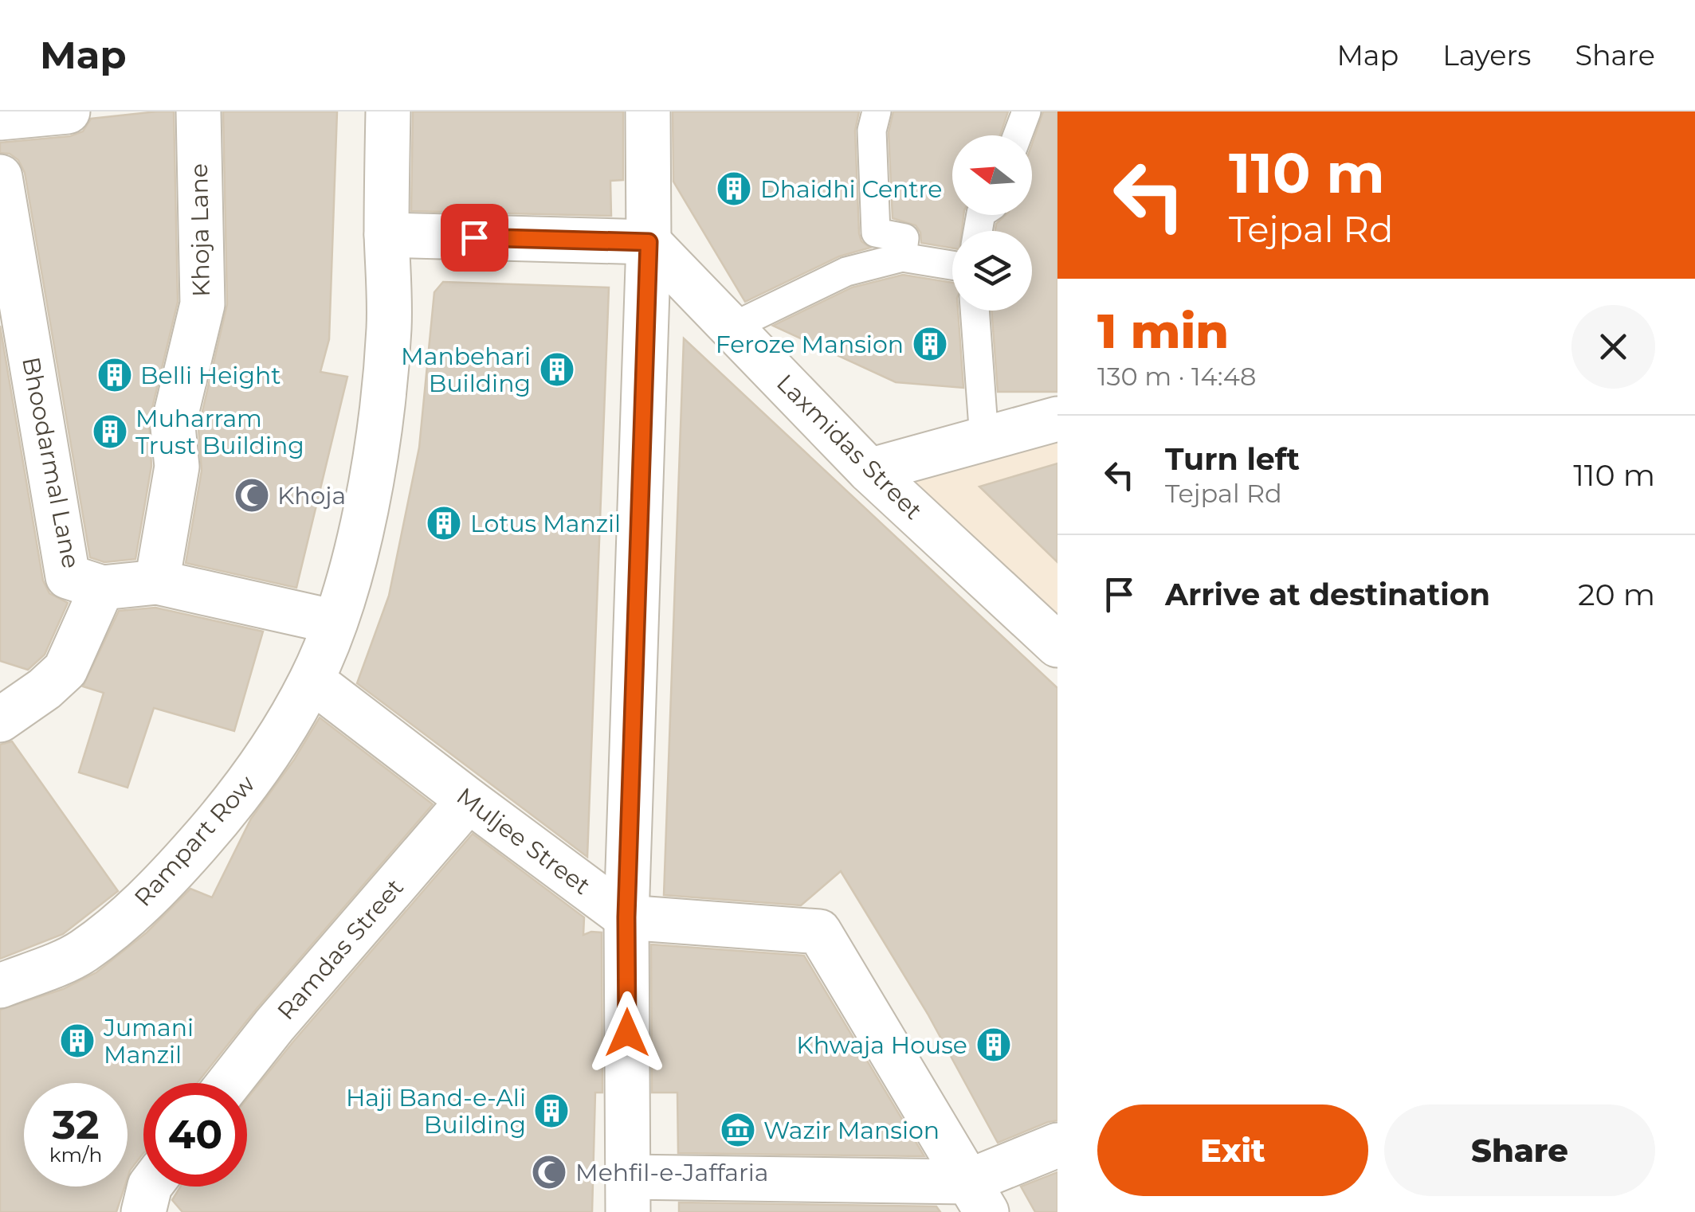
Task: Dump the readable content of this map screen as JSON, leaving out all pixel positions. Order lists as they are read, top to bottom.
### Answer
{
  "streets": {
    "street": [
      "Khoja Lane",
      "Laxmidas Street",
      "Bhoodarmal Lane",
      "Rampart Row",
      "Muljee Street",
      "Ramdas Street"
    ]
  },
  "crossings": [
    ["Khoja Lane", "Bhoodarmal Lane"],
    ["Bhoodarmal Lane", "Rampart Row"],
    ["Rampart Row", "Muljee Street"],
    ["Muljee Street", "Ramdas Street"]
  ],
  "places": {
    "building": [
      "Dhaidhi Centre",
      "Feroze Mansion",
      "Manbehari Building",
      "Belli Height",
      "Muharram Trust Building",
      "Lotus Manzil",
      "Jumani Manzil",
      "Khwaja House",
      "Haji Band-e-Ali Building"
    ],
    "mosque": ["Khoja", "Mehfil-e-Jaffaria"],
    "museum": ["Wazir Mansion"]
  },
  "north": "left",
  "page": {
    "header": "Map",
    "nav": ["Map", "Layers", "Share"],
    "turn": ["110 m", "Tejpal Rd"],
    "heading": ["1 min", "130 m · 14:48"],
    "list": [
      {
        "name": "Turn left",
        "note": "Tejpal Rd",
        "value": "110 m"
      },
      {
        "name": "Arrive at destination",
        "value": "20 m"
      }
    ],
    "speed": "32 km/h",
    "limit": "40",
    "buttons": ["Exit", "Share"]
  }
}
